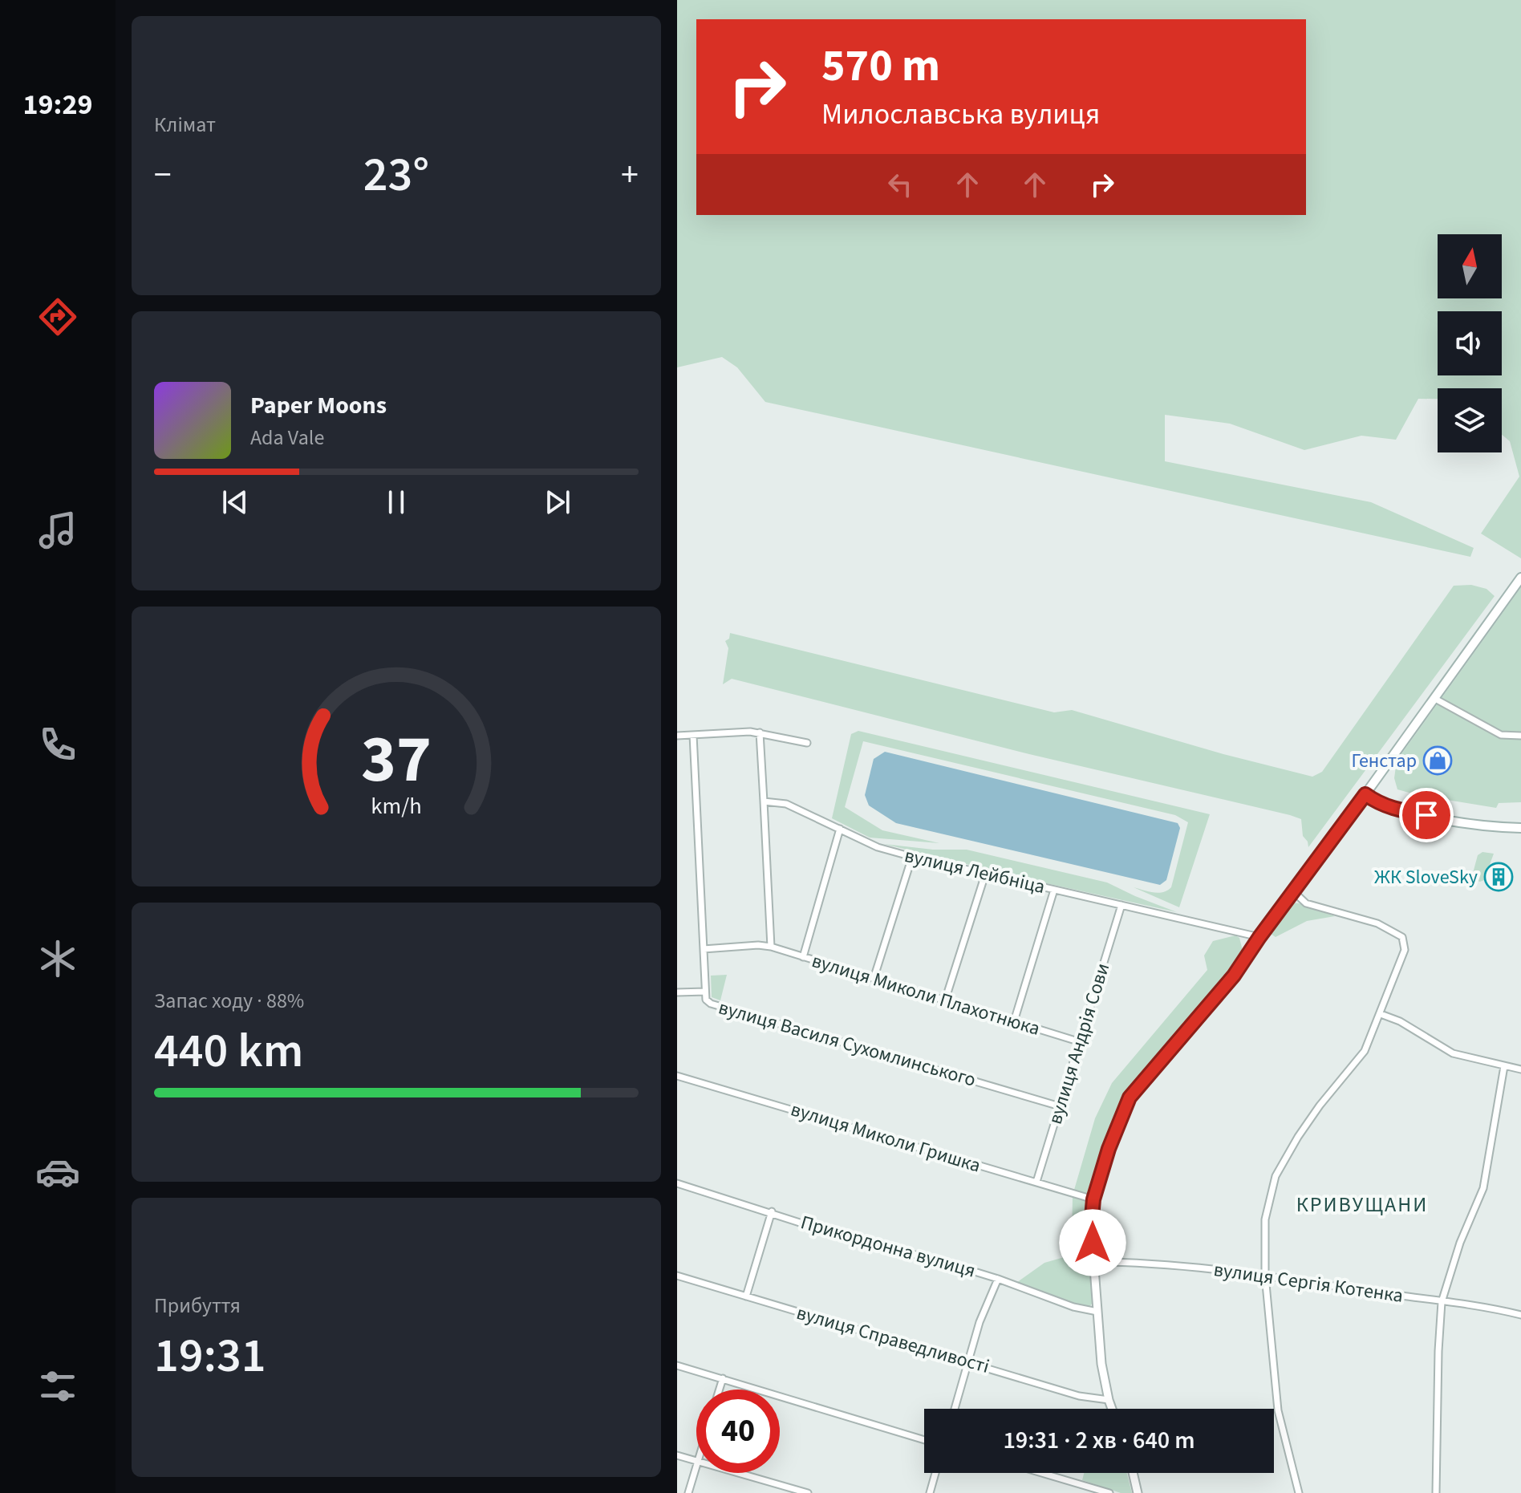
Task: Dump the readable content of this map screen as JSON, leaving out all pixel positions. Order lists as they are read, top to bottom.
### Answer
{
  "streets": {
    "street": [
      "вулиця Лейбніца",
      "вулиця Миколи Плахотнюка",
      "вулиця Василя Сухомлинського",
      "вулиця Андрія Сови",
      "вулиця Миколи Гришка",
      "Прикордонна вулиця",
      "вулиця Сергія Котенка",
      "вулиця Справедливості"
    ]
  },
  "crossings": [
    ["вулиця Лейбніца", "вулиця Андрія Сови"],
    ["вулиця Миколи Плахотнюка", "вулиця Василя Сухомлинського"],
    ["вулиця Миколи Плахотнюка", "вулиця Андрія Сови"],
    ["вулиця Василя Сухомлинського", "вулиця Андрія Сови"],
    ["вулиця Андрія Сови", "вулиця Миколи Гришка"]
  ],
  "districts": ["КРИВУЩАНИ"],
  "places": {
    "shop": ["Генстар"],
    "building": ["ЖК SloveSky"]
  },
  "north": "top",
  "page": {
    "tabs": "19:29",
    "tile": [
      "Клімат",
      ["Запас ходу · 88%", "440 km"],
      ["Прибуття", "19:31"]
    ],
    "turn": ["570 m", "Милославська вулиця"],
    "heat": ["−", "23°", "+"],
    "song": ["Paper Moons", "Ada Vale"],
    "limit": "40",
    "trip": "19:31 · 2 хв · 640 m",
    "gauge": ["37", "km/h"]
  }
}
